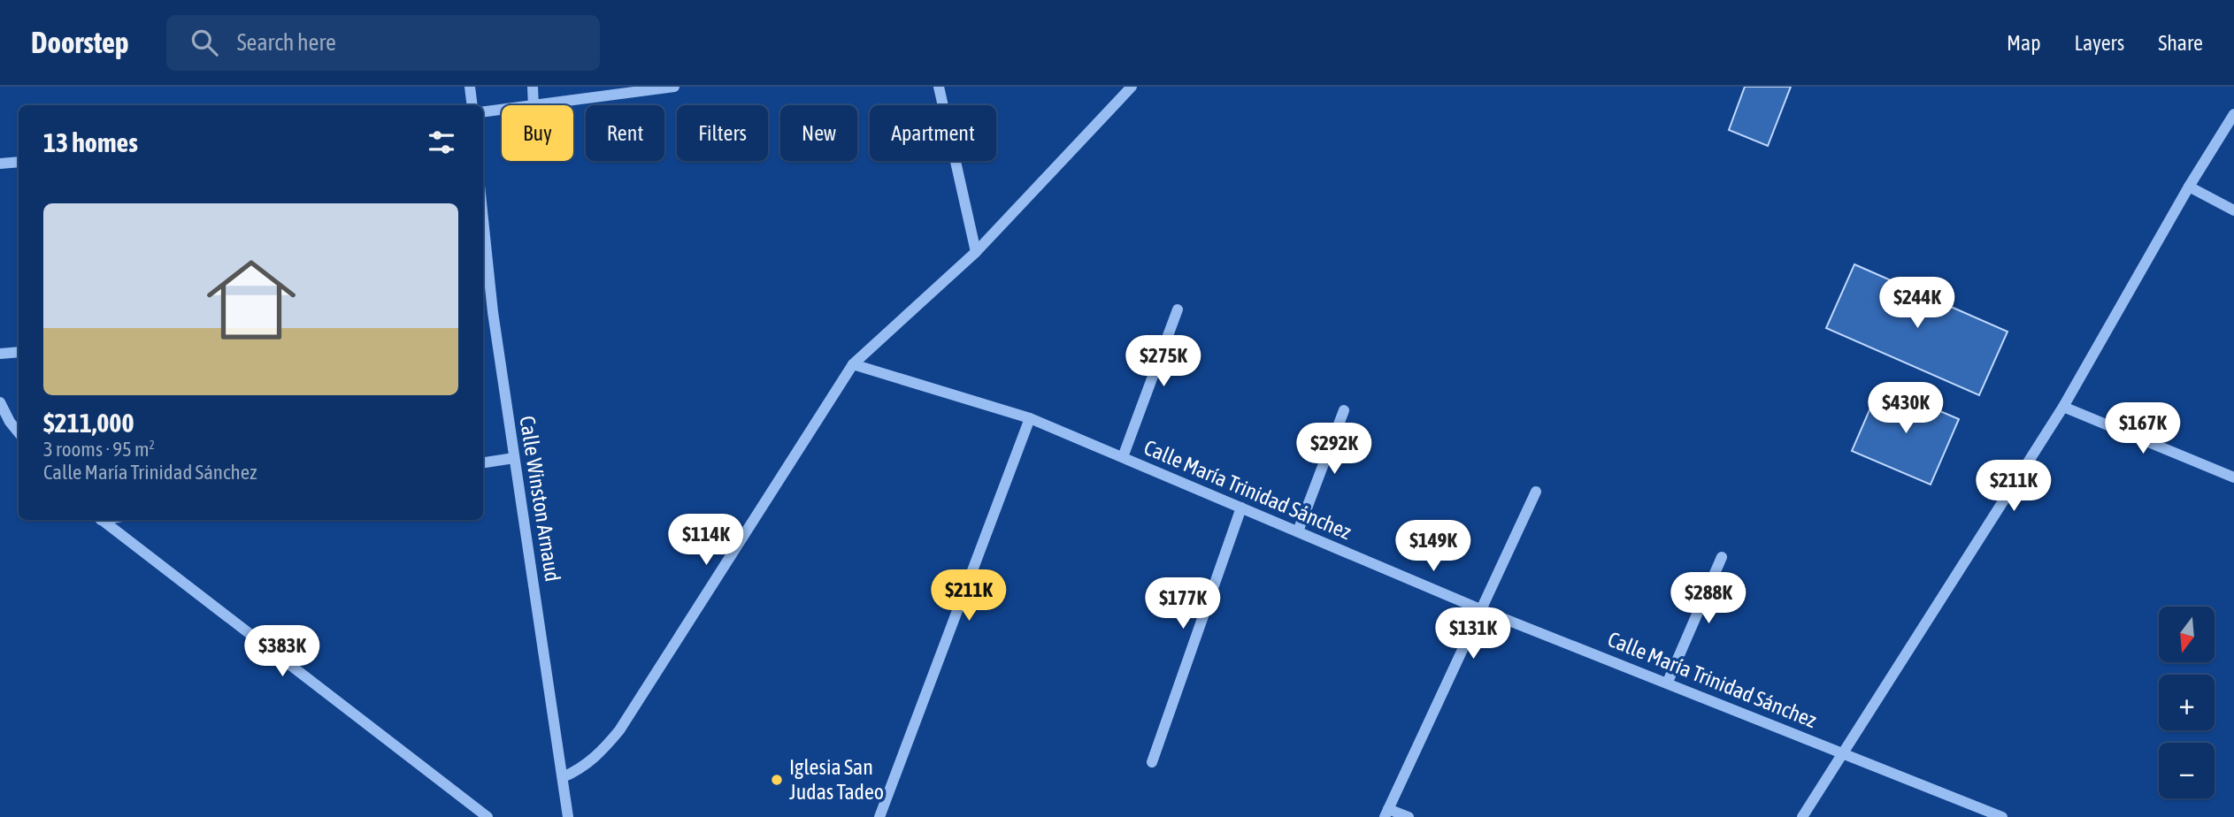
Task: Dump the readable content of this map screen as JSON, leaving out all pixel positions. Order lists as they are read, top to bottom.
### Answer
{
  "streets": {
    "street": ["Calle María Trinidad Sánchez", "Calle Winston Arnaud"]
  },
  "places": ["Iglesia San Judas Tadeo"],
  "north": "bottom",
  "page": {
    "header": "Doorstep",
    "search": "Search here",
    "nav": ["Map", "Layers", "Share"],
    "chip": [
      "Buy",
      "Rent",
      "Filters",
      "New",
      "Apartment"
    ],
    "heading": "13 homes",
    "list": [
      {
        "name": "$211,000",
        "note": "3 rooms · 95 m² · Calle María Trinidad Sánchez"
      }
    ],
    "price": [
      "$244K",
      "$275K",
      "$430K",
      "$167K",
      "$292K",
      "$211K",
      "$114K",
      "$149K",
      "$211K",
      "$288K",
      "$177K",
      "$131K",
      "$383K"
    ],
    "map_buttons": ["+", "−"]
  }
}
